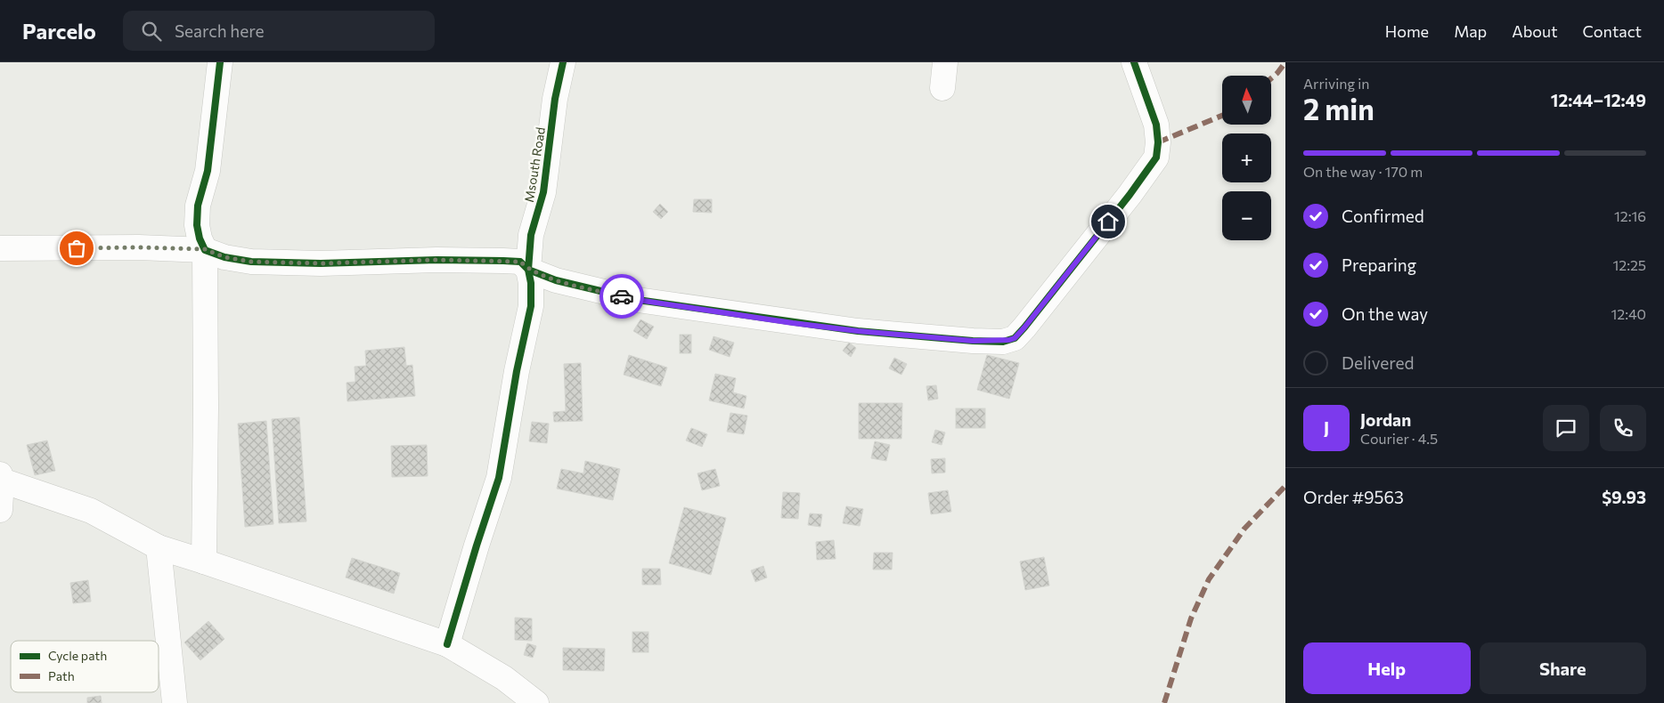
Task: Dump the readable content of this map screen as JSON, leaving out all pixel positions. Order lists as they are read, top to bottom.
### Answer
{
  "streets": {
    "street": ["Msouth Road"]
  },
  "legend": ["Cycle path", "Path"],
  "north": "top",
  "page": {
    "header": "Parcelo",
    "search": "Search here",
    "nav": [
      "Home",
      "Map",
      "About",
      "Contact"
    ],
    "heading": ["2 min", "Arriving in", "12:44–12:49"],
    "panel": [
      "Jordan",
      "Courier · 4.5",
      "Order #9563",
      "$9.93"
    ],
    "map_buttons": ["+", "−"],
    "bar": "On the way · 170 m",
    "list": [
      ["Confirmed", "12:16"],
      ["Preparing", "12:25"],
      ["On the way", "12:40"],
      "Delivered"
    ],
    "round": "J",
    "buttons": ["Help", "Share"]
  }
}
